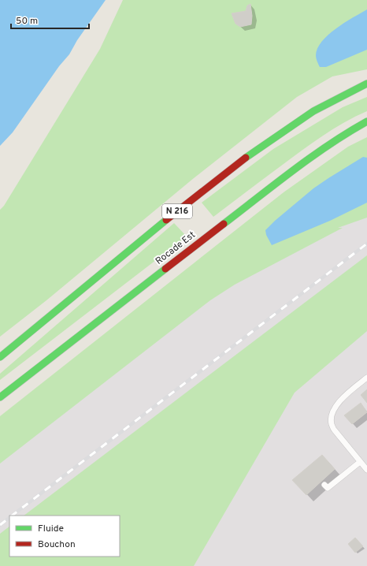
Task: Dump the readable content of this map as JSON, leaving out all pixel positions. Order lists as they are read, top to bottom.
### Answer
{
  "streets": {
    "highway": ["N 216", "Rocade Est"]
  },
  "legend": ["Fluide", "Bouchon"],
  "scale_bar": "50 m"
}
